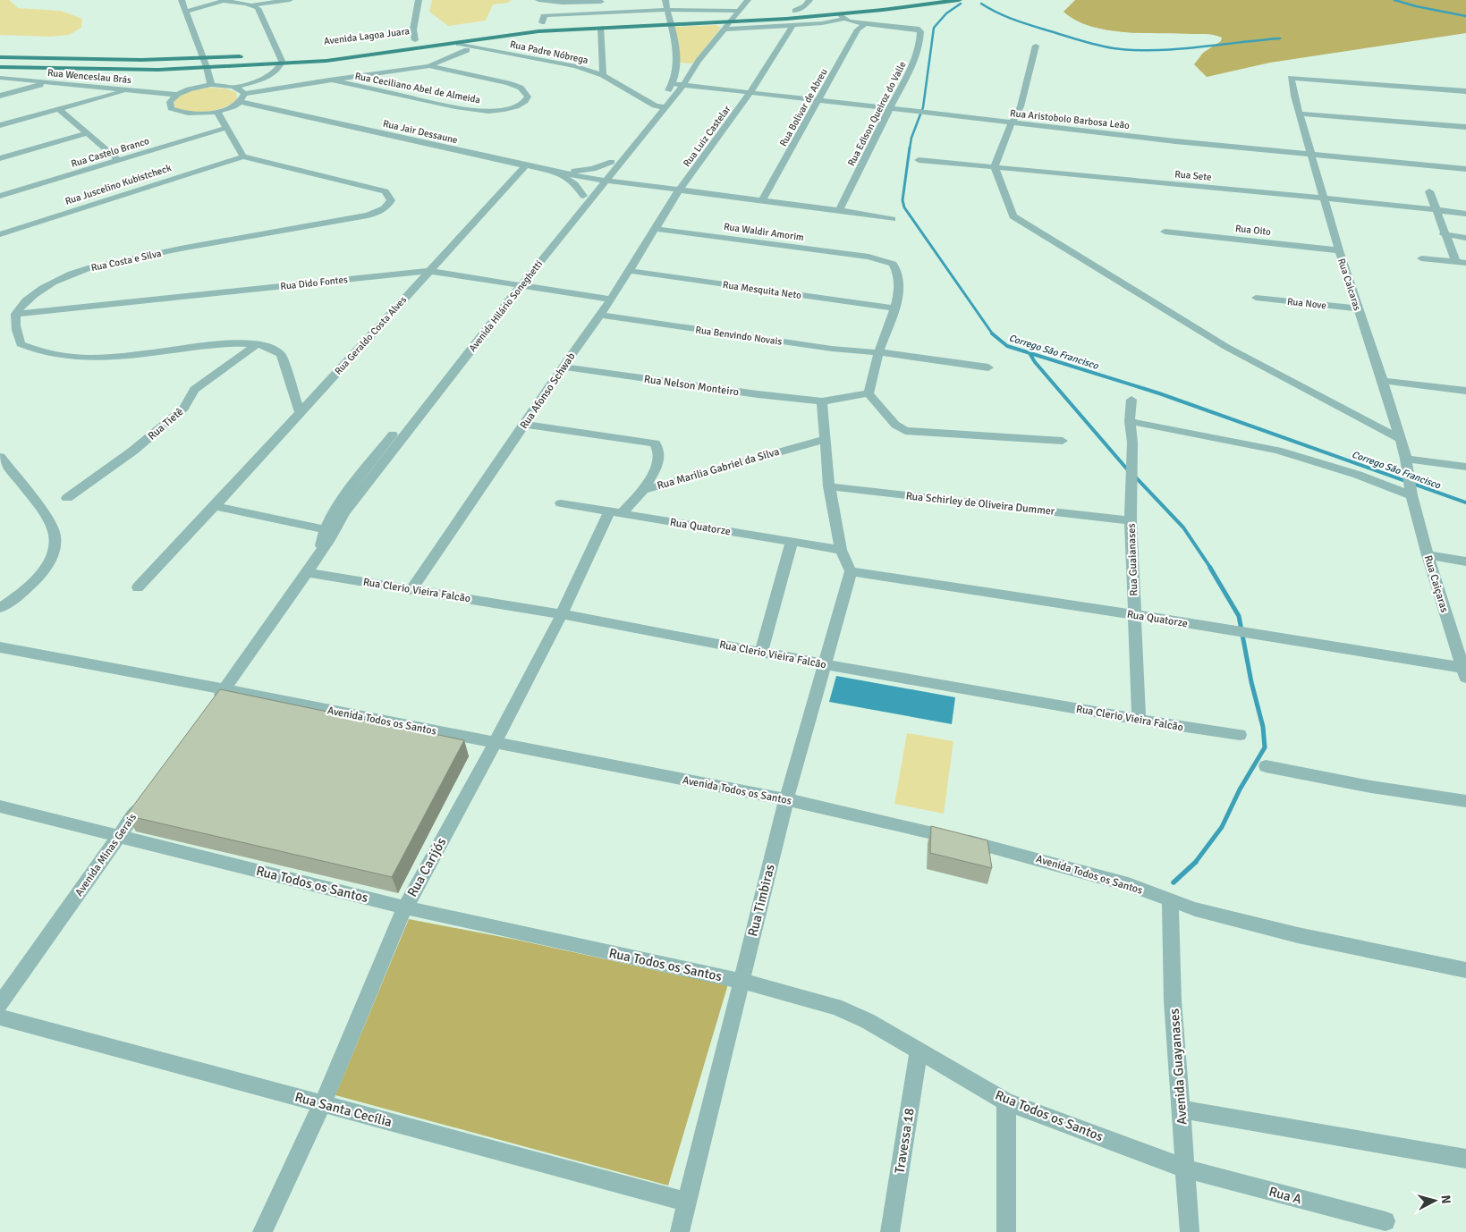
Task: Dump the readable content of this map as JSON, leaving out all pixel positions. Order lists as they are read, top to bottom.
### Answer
{
  "streets": {
    "main road": ["Avenida Lagoa Juara"],
    "street": [
      "Rua Padre Nóbrega",
      "Rua Wenceslau Brás",
      "Rua Ceciliano Abel de Almeida",
      "Rua Bolivar de Abreu",
      "Rua Edison Queiroz do Valle",
      "Rua Aristobolo Barbosa Leão",
      "Rua Jair Dessaune",
      "Rua Luiz Castelar",
      "Rua Castelo Branco",
      "Rua Sete",
      "Rua Juscelino Kubistcheck",
      "Rua Oito",
      "Rua Waldir Amorim",
      "Rua Costa e Silva",
      "Rua Dido Fontes",
      "Rua Caicaras",
      "Rua Mesquita Neto",
      "Rua Nove",
      "Avenida Hilário Soneghetti",
      "Rua Geraldo Costa Alves",
      "Rua Benvindo Novais",
      "Rua Nelson Monteiro",
      "Rua Afonso Schwab",
      "Rua Tietê",
      "Rua Marilia Gabriel da Silva",
      "Rua Schirley de Oliveira Dummer",
      "Rua Quatorze",
      "Rua Guaianases",
      "Rua Caiçaras",
      "Rua Clerio Vieira Falcão",
      "Avenida Todos os Santos",
      "Avenida Minas Gerais",
      "Rua Carijós",
      "Rua Todos os Santos",
      "Rua Timbiras",
      "Avenida Guayanases",
      "Rua Santa Cecília",
      "Travessa 18",
      "Rua A"
    ]
  },
  "crossings": [
    ["Avenida Lagoa Juara", "Rua Padre Nóbrega"],
    ["Avenida Lagoa Juara", "Avenida Hilário Soneghetti"],
    ["Rua Padre Nóbrega", "Avenida Hilário Soneghetti"],
    ["Rua Bolivar de Abreu", "Rua Edison Queiroz do Valle"],
    ["Rua Bolivar de Abreu", "Rua Aristobolo Barbosa Leão"],
    ["Rua Bolivar de Abreu", "Rua Jair Dessaune"],
    ["Rua Edison Queiroz do Valle", "Rua Aristobolo Barbosa Leão"],
    ["Rua Edison Queiroz do Valle", "Rua Jair Dessaune"],
    ["Rua Aristobolo Barbosa Leão", "Rua Luiz Castelar"],
    ["Rua Aristobolo Barbosa Leão", "Rua Caicaras"],
    ["Rua Aristobolo Barbosa Leão", "Avenida Hilário Soneghetti"],
    ["Rua Jair Dessaune", "Rua Luiz Castelar"],
    ["Rua Jair Dessaune", "Avenida Hilário Soneghetti"],
    ["Rua Jair Dessaune", "Rua Geraldo Costa Alves"],
    ["Rua Jair Dessaune", "Rua Afonso Schwab"],
    ["Rua Luiz Castelar", "Rua Afonso Schwab"],
    ["Rua Sete", "Rua Caicaras"],
    ["Rua Juscelino Kubistcheck", "Rua Costa e Silva"],
    ["Rua Oito", "Rua Caicaras"],
    ["Rua Waldir Amorim", "Rua Mesquita Neto"],
    ["Rua Waldir Amorim", "Rua Benvindo Novais"],
    ["Rua Waldir Amorim", "Rua Nelson Monteiro"],
    ["Rua Waldir Amorim", "Rua Afonso Schwab"],
    ["Rua Costa e Silva", "Rua Dido Fontes"],
    ["Rua Dido Fontes", "Avenida Hilário Soneghetti"],
    ["Rua Dido Fontes", "Rua Geraldo Costa Alves"],
    ["Rua Dido Fontes", "Rua Afonso Schwab"],
    ["Rua Caicaras", "Rua Nove"],
    ["Rua Caicaras", "Rua Caiçaras"],
    ["Rua Mesquita Neto", "Rua Afonso Schwab"],
    ["Rua Benvindo Novais", "Rua Afonso Schwab"],
    ["Rua Nelson Monteiro", "Rua Afonso Schwab"],
    ["Rua Afonso Schwab", "Rua Clerio Vieira Falcão"],
    ["Rua Marilia Gabriel da Silva", "Rua Quatorze"],
    ["Rua Marilia Gabriel da Silva", "Rua Carijós"],
    ["Rua Schirley de Oliveira Dummer", "Rua Guaianases"],
    ["Rua Quatorze", "Rua Guaianases"],
    ["Rua Quatorze", "Rua Caiçaras"],
    ["Rua Quatorze", "Rua Carijós"],
    ["Rua Quatorze", "Rua Timbiras"],
    ["Rua Guaianases", "Rua Clerio Vieira Falcão"],
    ["Rua Clerio Vieira Falcão", "Rua Carijós"],
    ["Rua Clerio Vieira Falcão", "Rua Timbiras"],
    ["Avenida Todos os Santos", "Rua Carijós"],
    ["Avenida Todos os Santos", "Rua Timbiras"],
    ["Avenida Todos os Santos", "Avenida Guayanases"],
    ["Avenida Minas Gerais", "Rua Todos os Santos"],
    ["Rua Carijós", "Rua Todos os Santos"],
    ["Rua Carijós", "Rua Santa Cecília"],
    ["Rua Todos os Santos", "Rua Timbiras"],
    ["Rua Todos os Santos", "Avenida Guayanases"],
    ["Rua Todos os Santos", "Travessa 18"],
    ["Rua Todos os Santos", "Rua A"],
    ["Rua Timbiras", "Rua Santa Cecília"],
    ["Avenida Guayanases", "Rua A"]
  ],
  "water": ["Corrego São Francisco"],
  "north": "right"
}
